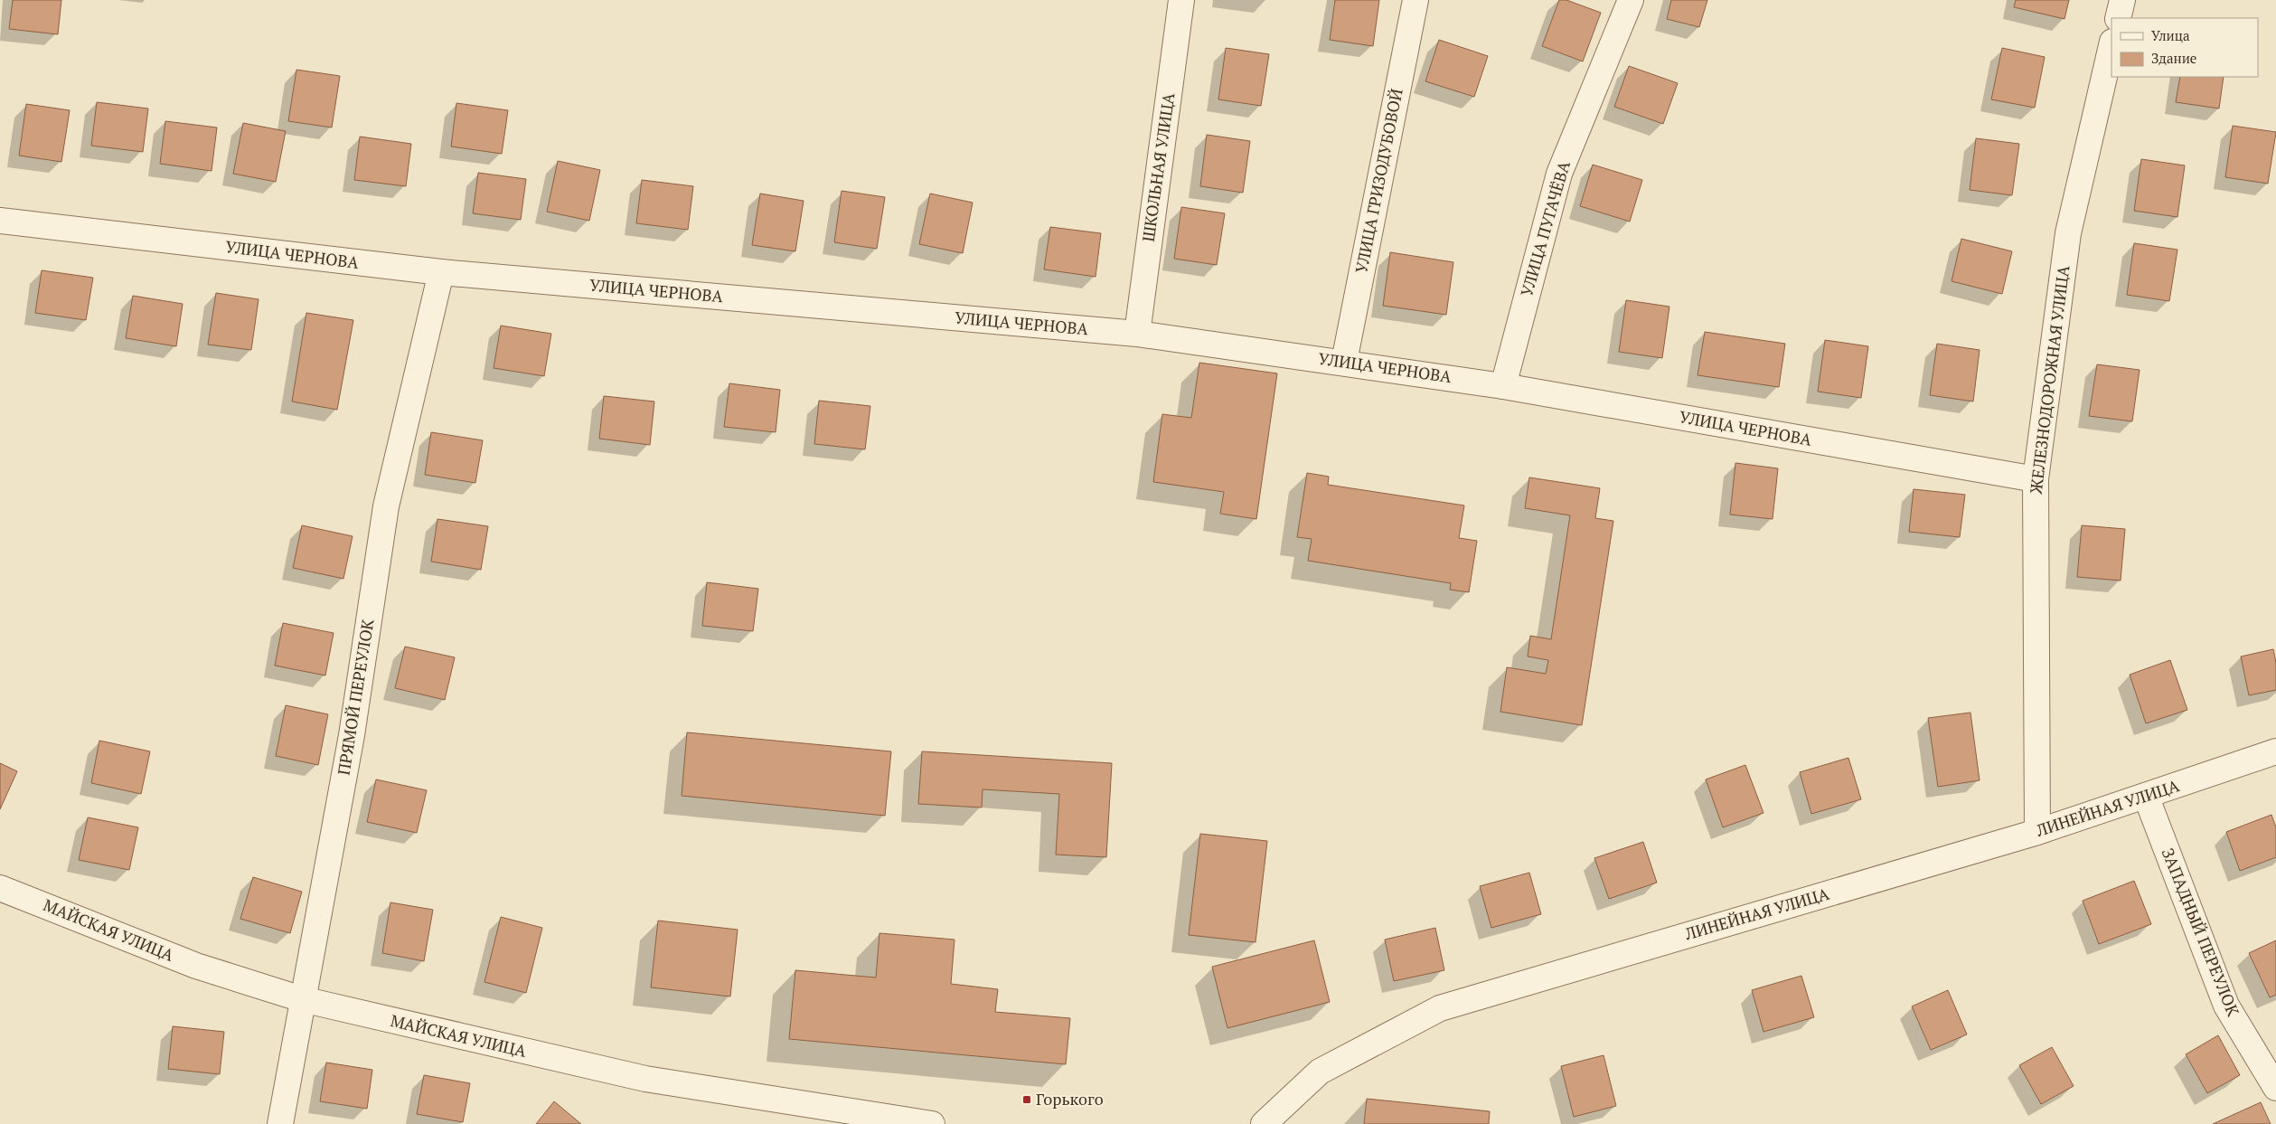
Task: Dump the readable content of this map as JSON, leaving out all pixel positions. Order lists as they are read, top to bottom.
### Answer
{
  "streets": {
    "street": [
      "ШКОЛЬНАЯ УЛИЦА",
      "УЛИЦА ГРИЗОДУБОВОЙ",
      "УЛИЦА ПУГАЧЁВА",
      "УЛИЦА ЧЕРНОВА",
      "ЖЕЛЕЗНОДОРОЖНАЯ УЛИЦА",
      "ПРЯМОЙ ПЕРЕУЛОК",
      "ЛИНЕЙНАЯ УЛИЦА",
      "МАЙСКАЯ УЛИЦА",
      "ЗАПАДНЫЙ ПЕРЕУЛОК"
    ]
  },
  "crossings": [
    ["ШКОЛЬНАЯ УЛИЦА", "УЛИЦА ЧЕРНОВА"],
    ["УЛИЦА ГРИЗОДУБОВОЙ", "УЛИЦА ЧЕРНОВА"],
    ["УЛИЦА ПУГАЧЁВА", "УЛИЦА ЧЕРНОВА"],
    ["УЛИЦА ЧЕРНОВА", "ЖЕЛЕЗНОДОРОЖНАЯ УЛИЦА"],
    ["УЛИЦА ЧЕРНОВА", "ПРЯМОЙ ПЕРЕУЛОК"],
    ["ЖЕЛЕЗНОДОРОЖНАЯ УЛИЦА", "ЛИНЕЙНАЯ УЛИЦА"],
    ["ПРЯМОЙ ПЕРЕУЛОК", "МАЙСКАЯ УЛИЦА"],
    ["ЛИНЕЙНАЯ УЛИЦА", "ЗАПАДНЫЙ ПЕРЕУЛОК"]
  ],
  "places": {
    "transit": ["Горького"]
  },
  "legend": ["Улица", "Здание"]
}
